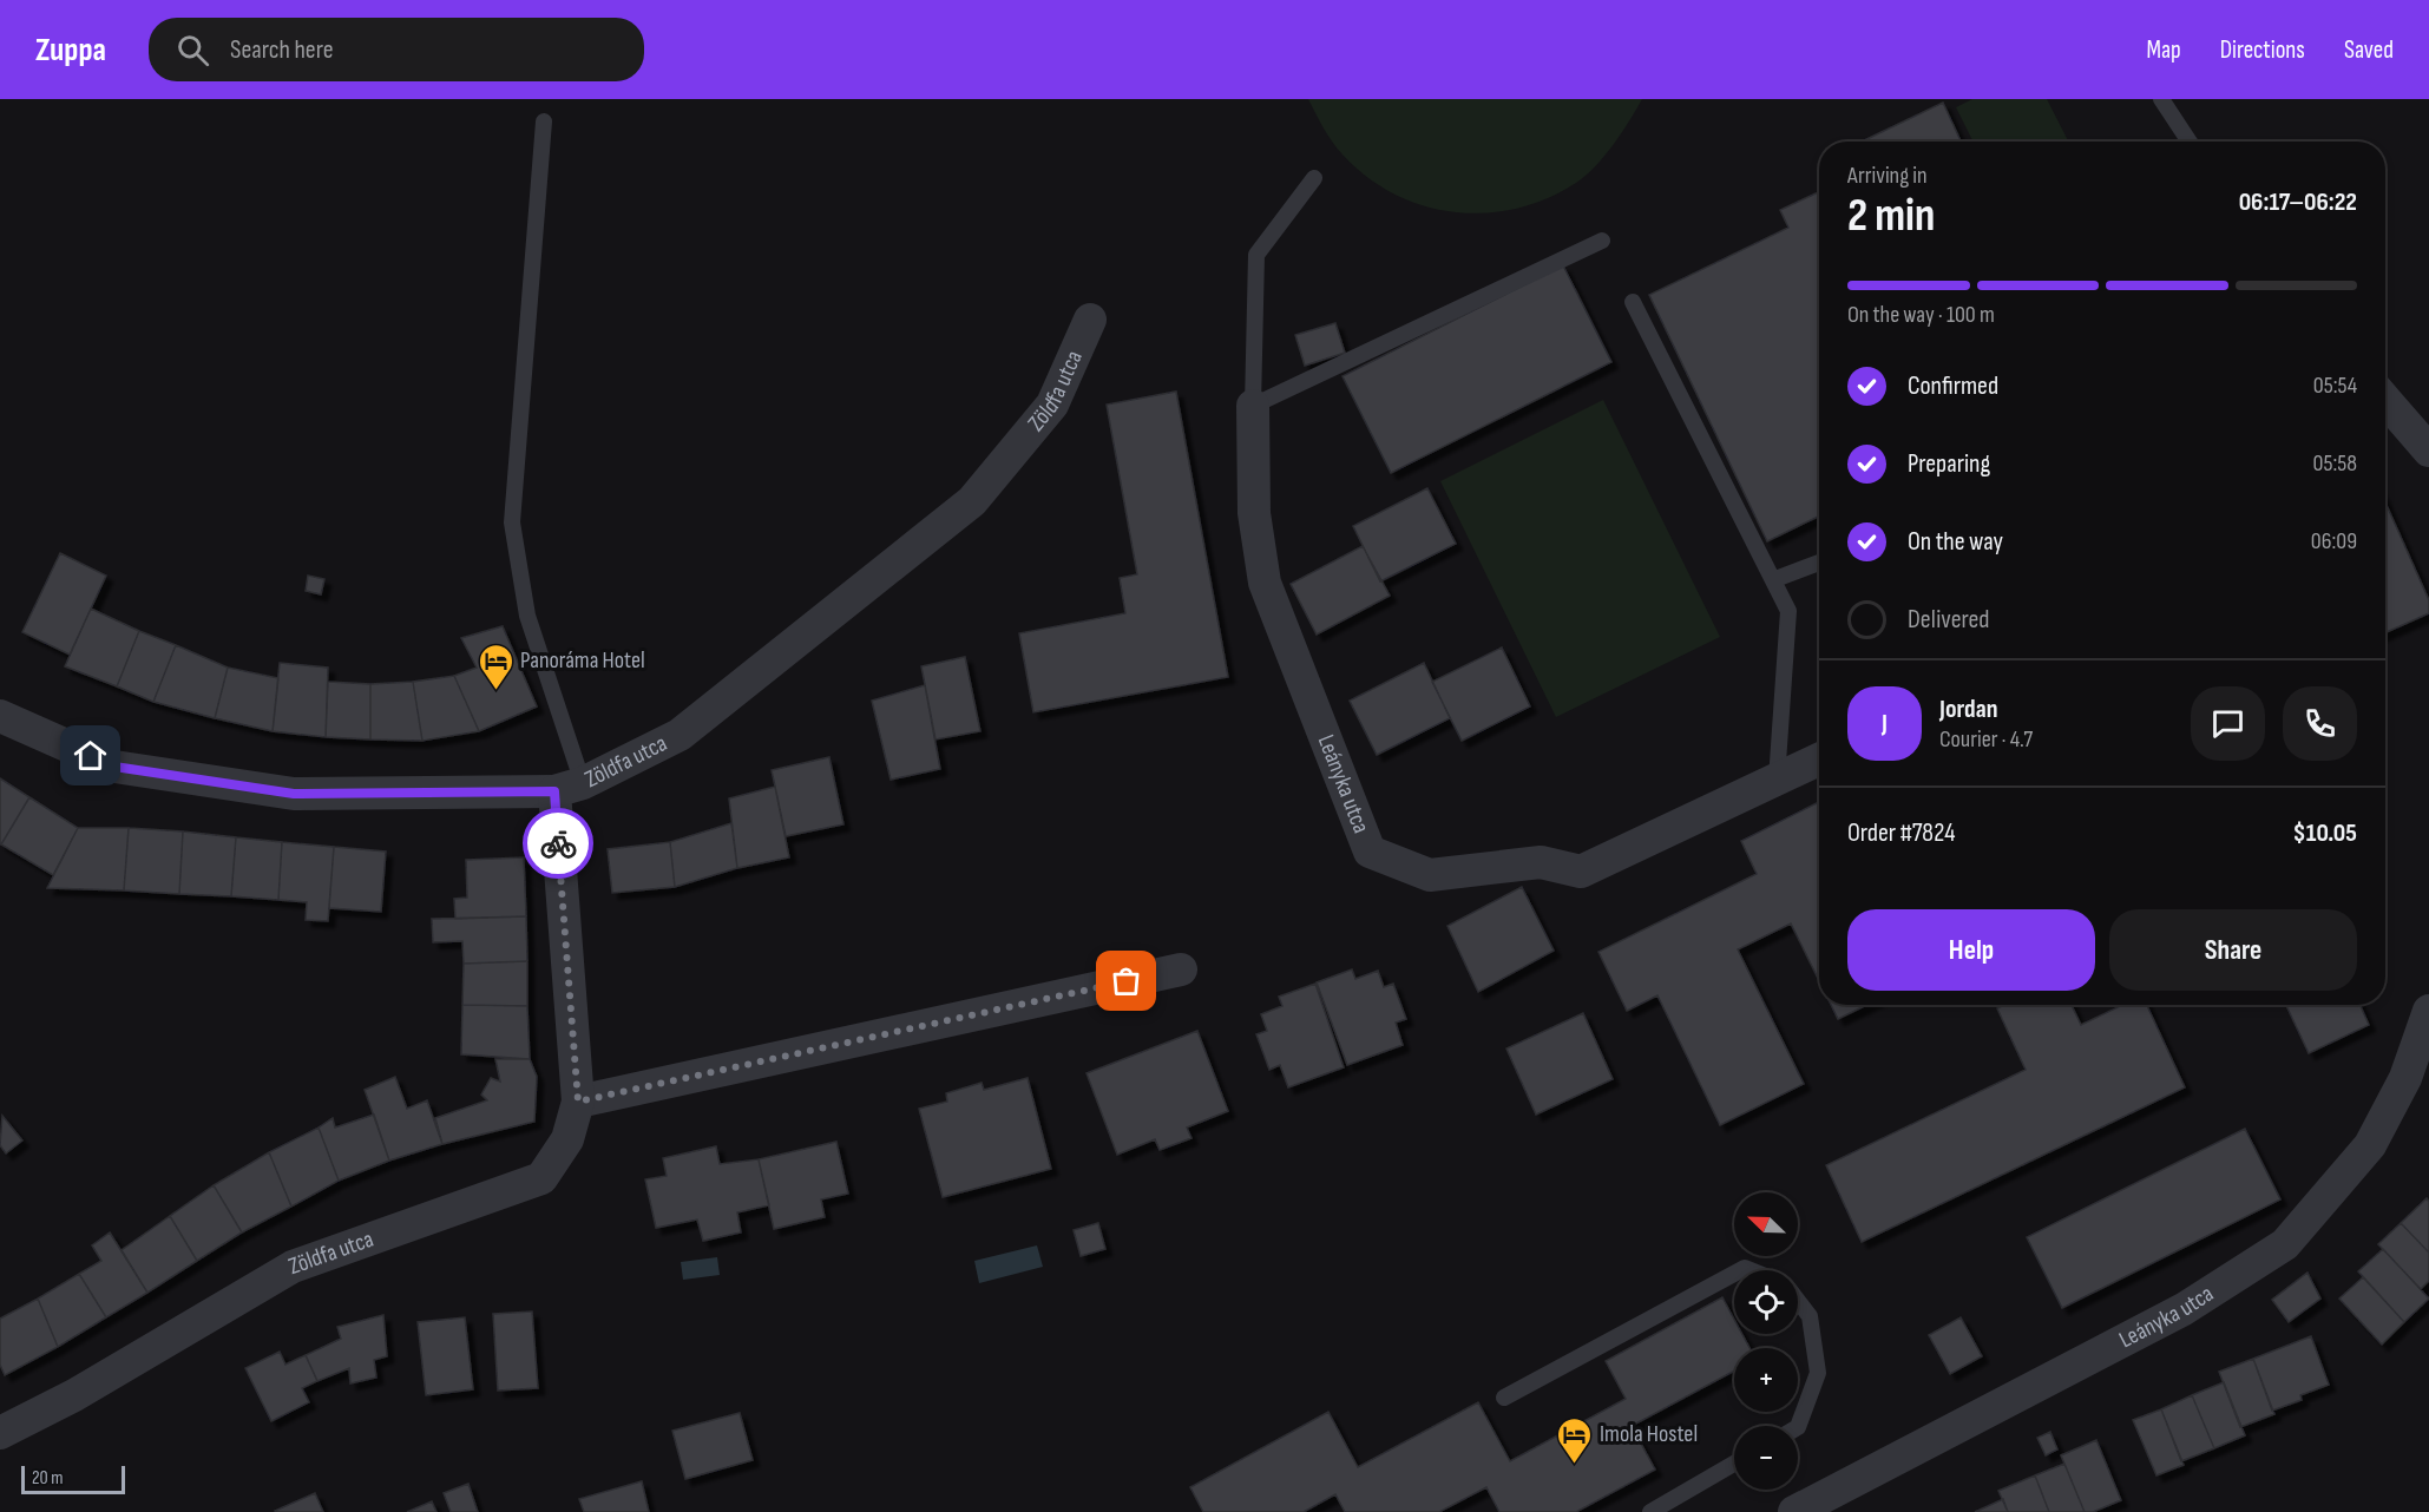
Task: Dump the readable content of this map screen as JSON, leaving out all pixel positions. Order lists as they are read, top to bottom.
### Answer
{
  "streets": {
    "street": ["Zöldfa utca", "Leányka utca"]
  },
  "places": {
    "hotel": ["Panoráma Hotel", "Imola Hostel"]
  },
  "scale_bar": "20 m",
  "north": "top left",
  "page": {
    "header": "Zuppa",
    "search": "Search here",
    "nav": ["Map", "Directions", "Saved"],
    "heading": ["2 min", "Arriving in", "06:17–06:22"],
    "panel": [
      "Jordan",
      "Courier · 4.7",
      "Order #7824",
      "$10.05"
    ],
    "bar": "On the way · 100 m",
    "list": [
      ["Confirmed", "05:54"],
      ["Preparing", "05:58"],
      ["On the way", "06:09"],
      "Delivered"
    ],
    "round": "J",
    "buttons": ["Help", "Share"],
    "map_buttons": ["+", "−"],
    "scale": "20 m"
  }
}
